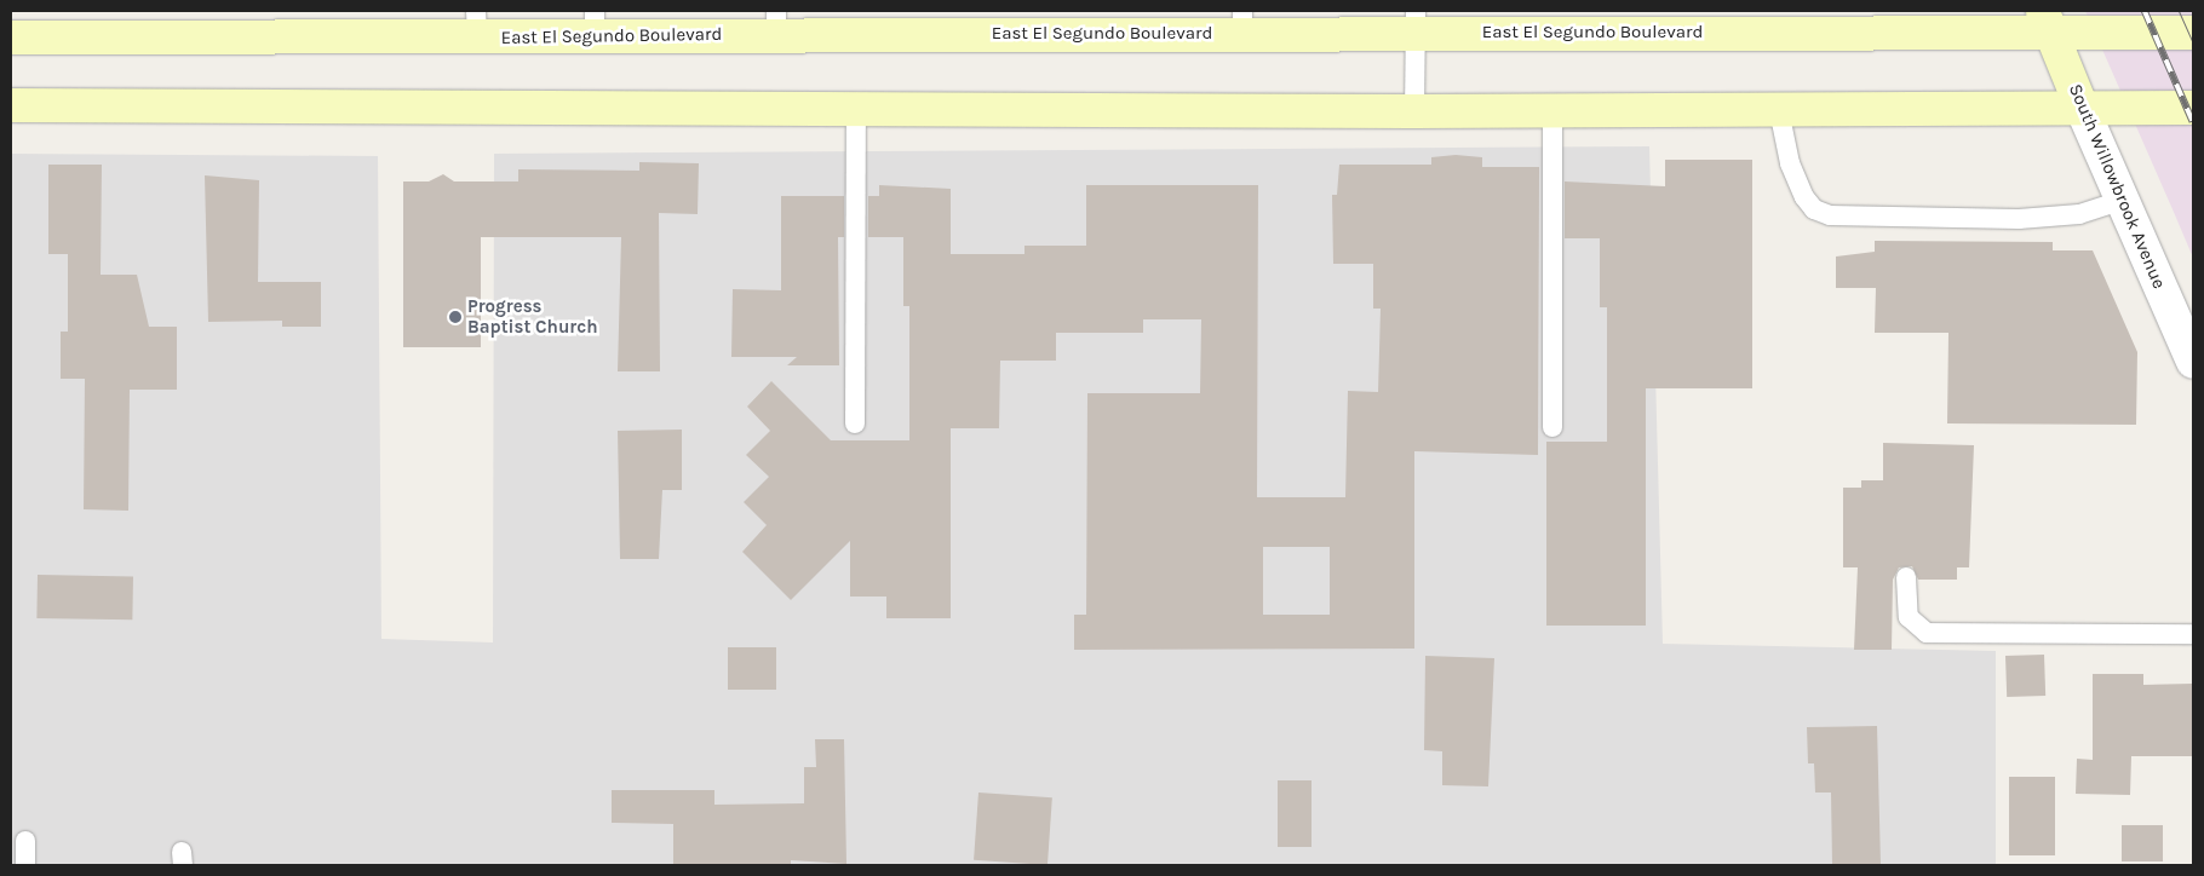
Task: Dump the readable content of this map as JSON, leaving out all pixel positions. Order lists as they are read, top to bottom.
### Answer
{
  "streets": {
    "main road": ["East El Segundo Boulevard", "South Willowbrook Avenue"]
  },
  "crossings": [
    ["East El Segundo Boulevard", "South Willowbrook Avenue"]
  ],
  "places": ["Progress Baptist Church"]
}
